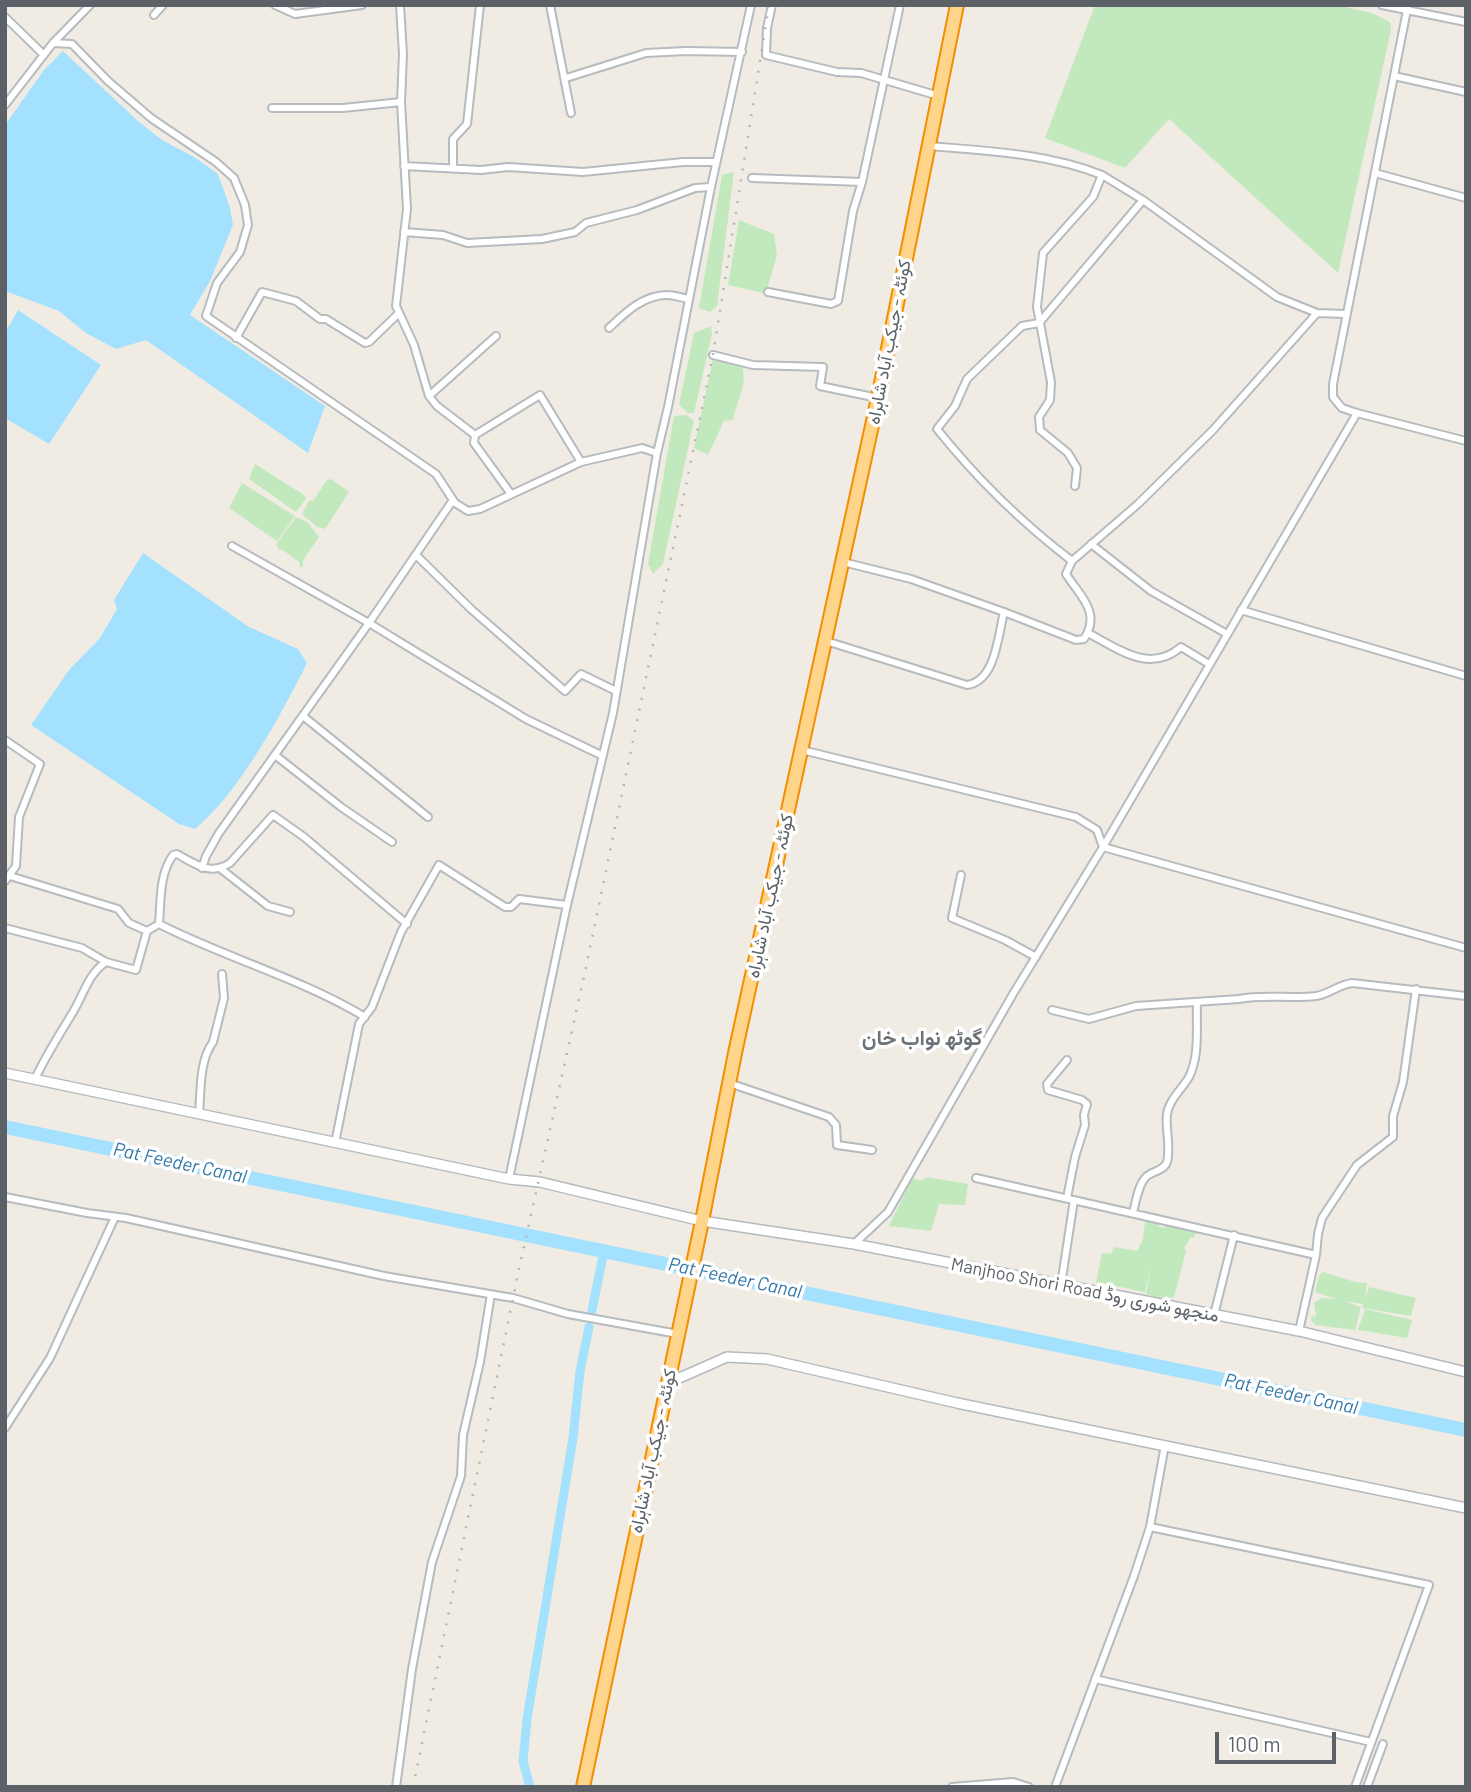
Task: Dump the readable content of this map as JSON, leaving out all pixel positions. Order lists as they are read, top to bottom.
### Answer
{
  "streets": {
    "highway": ["کوئٹہ - جیکب آباد شاہراہ"],
    "street": ["Manjhoo Shori Road منجھو شوری روڈ"]
  },
  "crossings": [
    ["کوئٹہ - جیکب آباد شاہراہ", "Manjhoo Shori Road منجھو شوری روڈ"]
  ],
  "districts": ["گوٹھ نواب خان"],
  "water": ["Pat Feeder Canal"],
  "scale_bar": "100 m"
}
